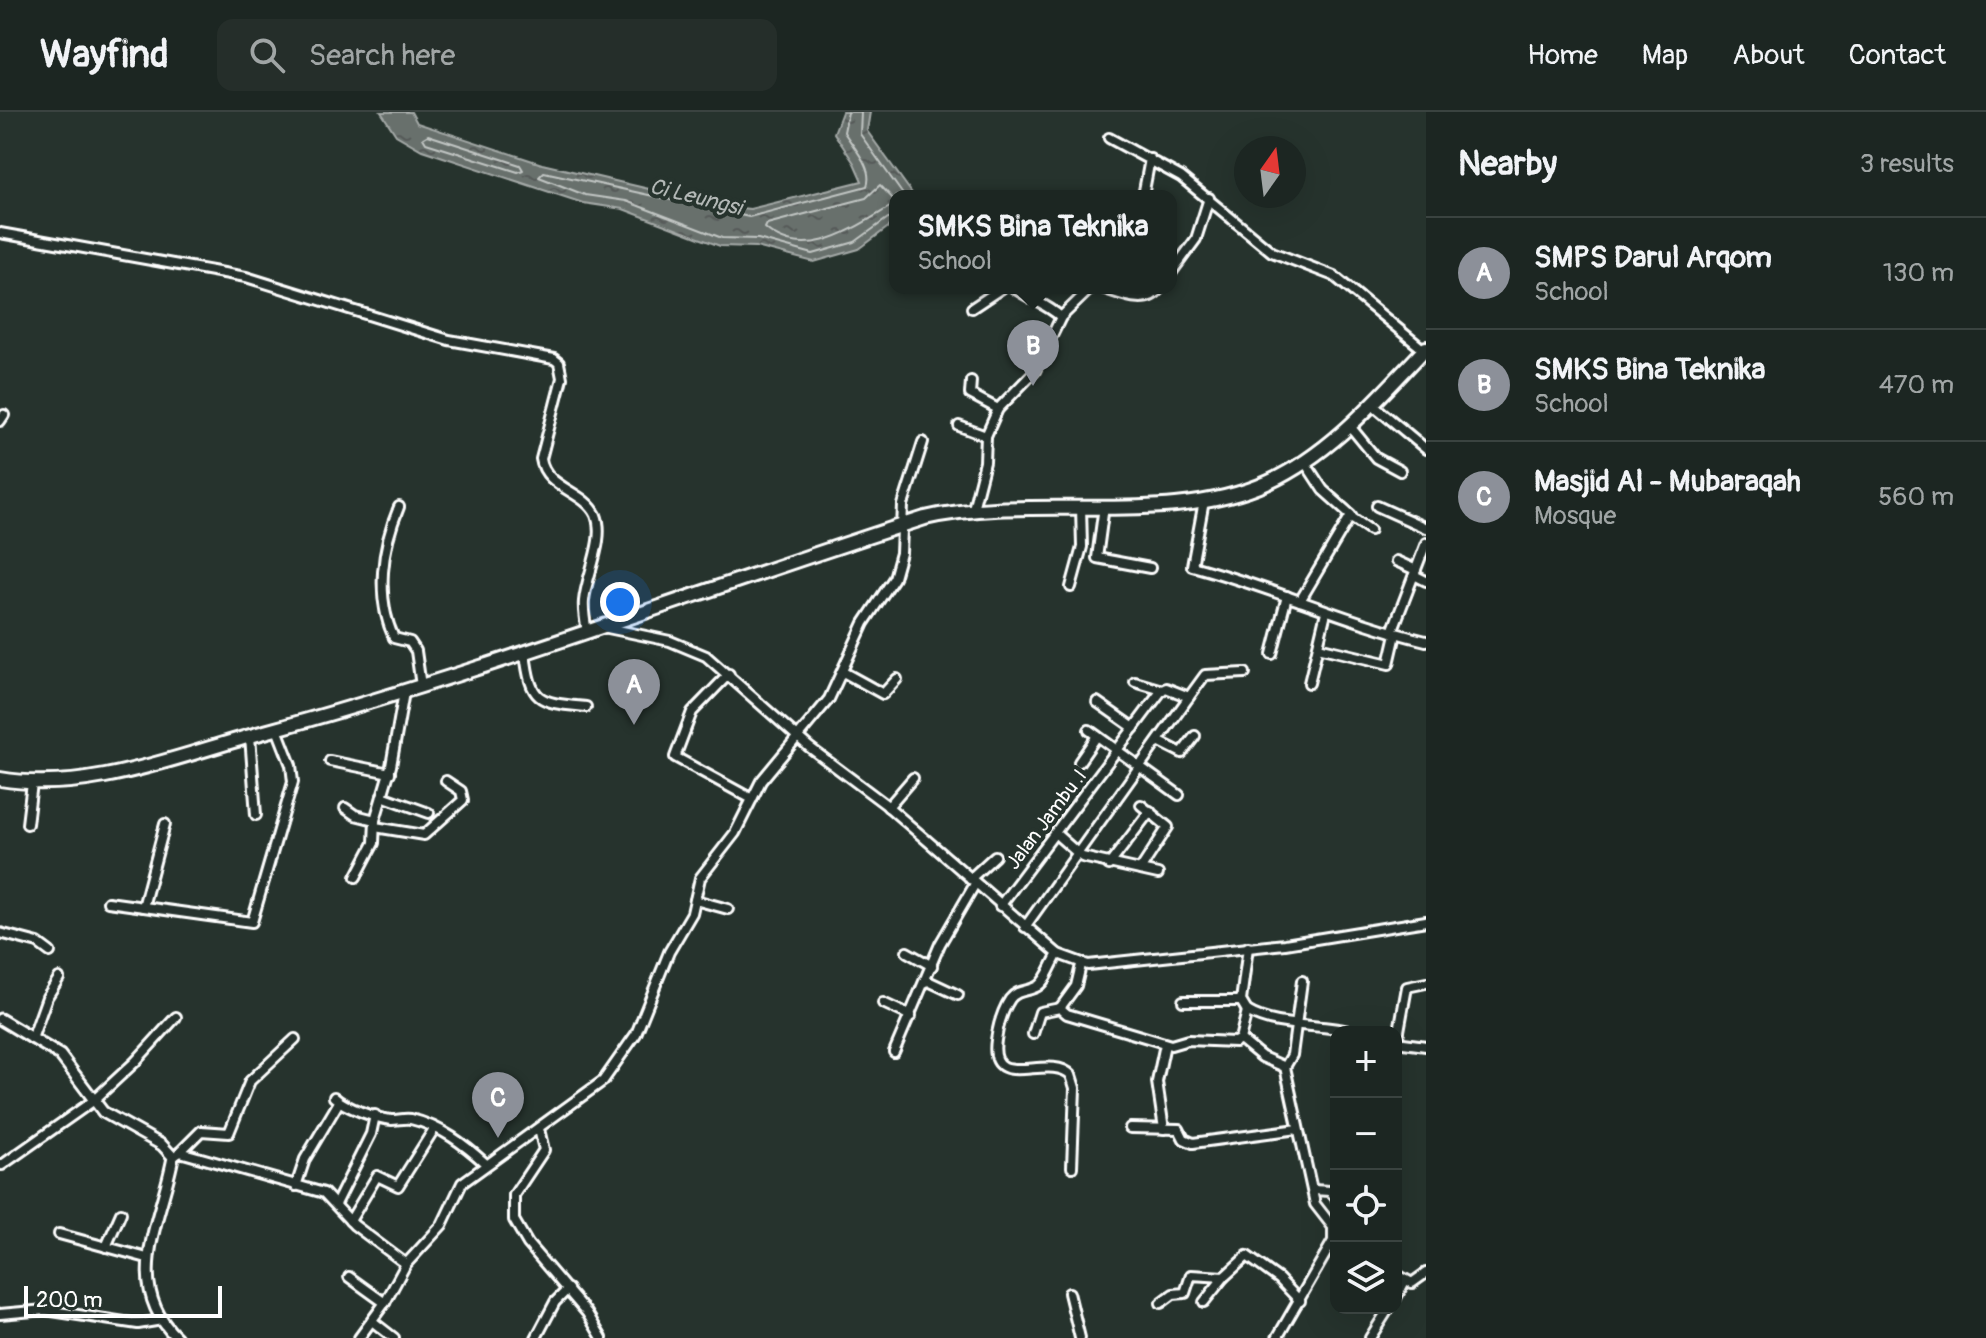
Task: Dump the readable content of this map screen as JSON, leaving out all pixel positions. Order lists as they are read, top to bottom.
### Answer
{
  "streets": {
    "street": ["Jalan Jambu .I"]
  },
  "water": ["Ci Leungsi"],
  "scale_bar": "200 m",
  "north": "top",
  "page": {
    "header": "Wayfind",
    "search": "Search here",
    "nav": [
      "Home",
      "Map",
      "About",
      "Contact"
    ],
    "heading": ["Nearby", "3 results"],
    "popup": ["SMKS Bina Teknika", "School"],
    "list": [
      {
        "mark": "A",
        "name": "SMPS Darul Arqom",
        "note": "School",
        "value": "130 m"
      },
      {
        "mark": "B",
        "name": "SMKS Bina Teknika",
        "note": "School",
        "value": "470 m"
      },
      {
        "mark": "C",
        "name": "Masjid Al - Mubaraqah",
        "note": "Mosque",
        "value": "560 m"
      }
    ],
    "pins": ["B", "A", "C"],
    "map_buttons": ["+", "−"],
    "scale": "200 m"
  }
}
